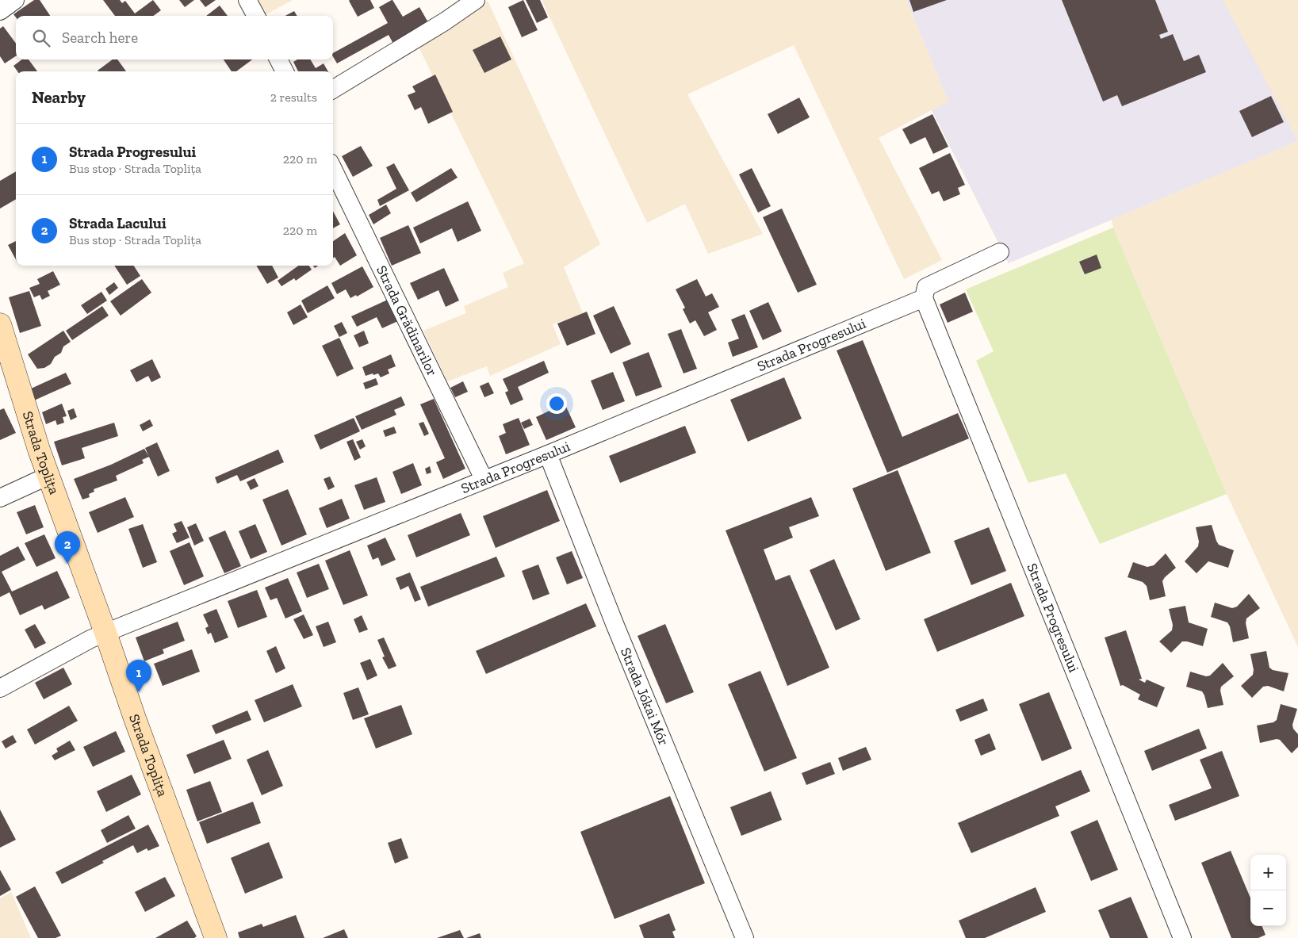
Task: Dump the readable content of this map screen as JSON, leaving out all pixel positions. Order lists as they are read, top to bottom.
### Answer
{
  "streets": {
    "main road": ["Strada Toplița"],
    "street": ["Strada Grădinarilor", "Strada Progresului", "Strada Jókai Mór"]
  },
  "crossings": [
    ["Strada Grădinarilor", "Strada Progresului"],
    ["Strada Progresului", "Strada Toplița"],
    ["Strada Progresului", "Strada Jókai Mór"]
  ],
  "page": {
    "search": "Search here",
    "heading": ["Nearby", "2 results"],
    "list": [
      {
        "mark": "1",
        "name": "Strada Progresului",
        "note": "Bus stop · Strada Toplița",
        "value": "220 m"
      },
      {
        "mark": "2",
        "name": "Strada Lacului",
        "note": "Bus stop · Strada Toplița",
        "value": "220 m"
      }
    ],
    "pins": ["2", "1"],
    "map_buttons": ["+", "−"]
  }
}
